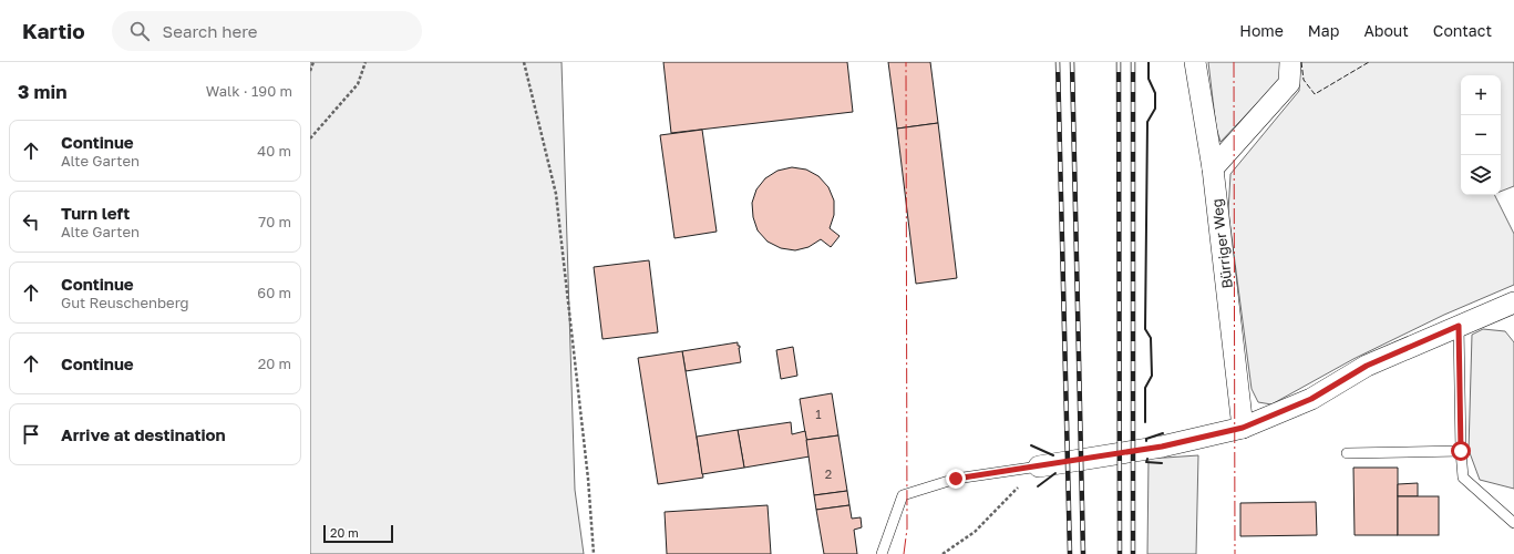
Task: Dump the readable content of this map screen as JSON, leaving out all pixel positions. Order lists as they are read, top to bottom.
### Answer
{
  "streets": {
    "street": ["Bürriger Weg"]
  },
  "house_numbers": ["1", "2"],
  "scale_bar": "20 m",
  "page": {
    "header": "Kartio",
    "search": "Search here",
    "nav": [
      "Home",
      "Map",
      "About",
      "Contact"
    ],
    "heading": ["3 min", "Walk · 190 m"],
    "map_buttons": ["+", "−"],
    "list": [
      ["Continue", "Alte Garten", "40 m"],
      ["Turn left", "Alte Garten", "70 m"],
      ["Continue", "Gut Reuschenberg", "60 m"],
      ["Continue", "20 m"],
      "Arrive at destination"
    ],
    "scale": "20 m"
  }
}
